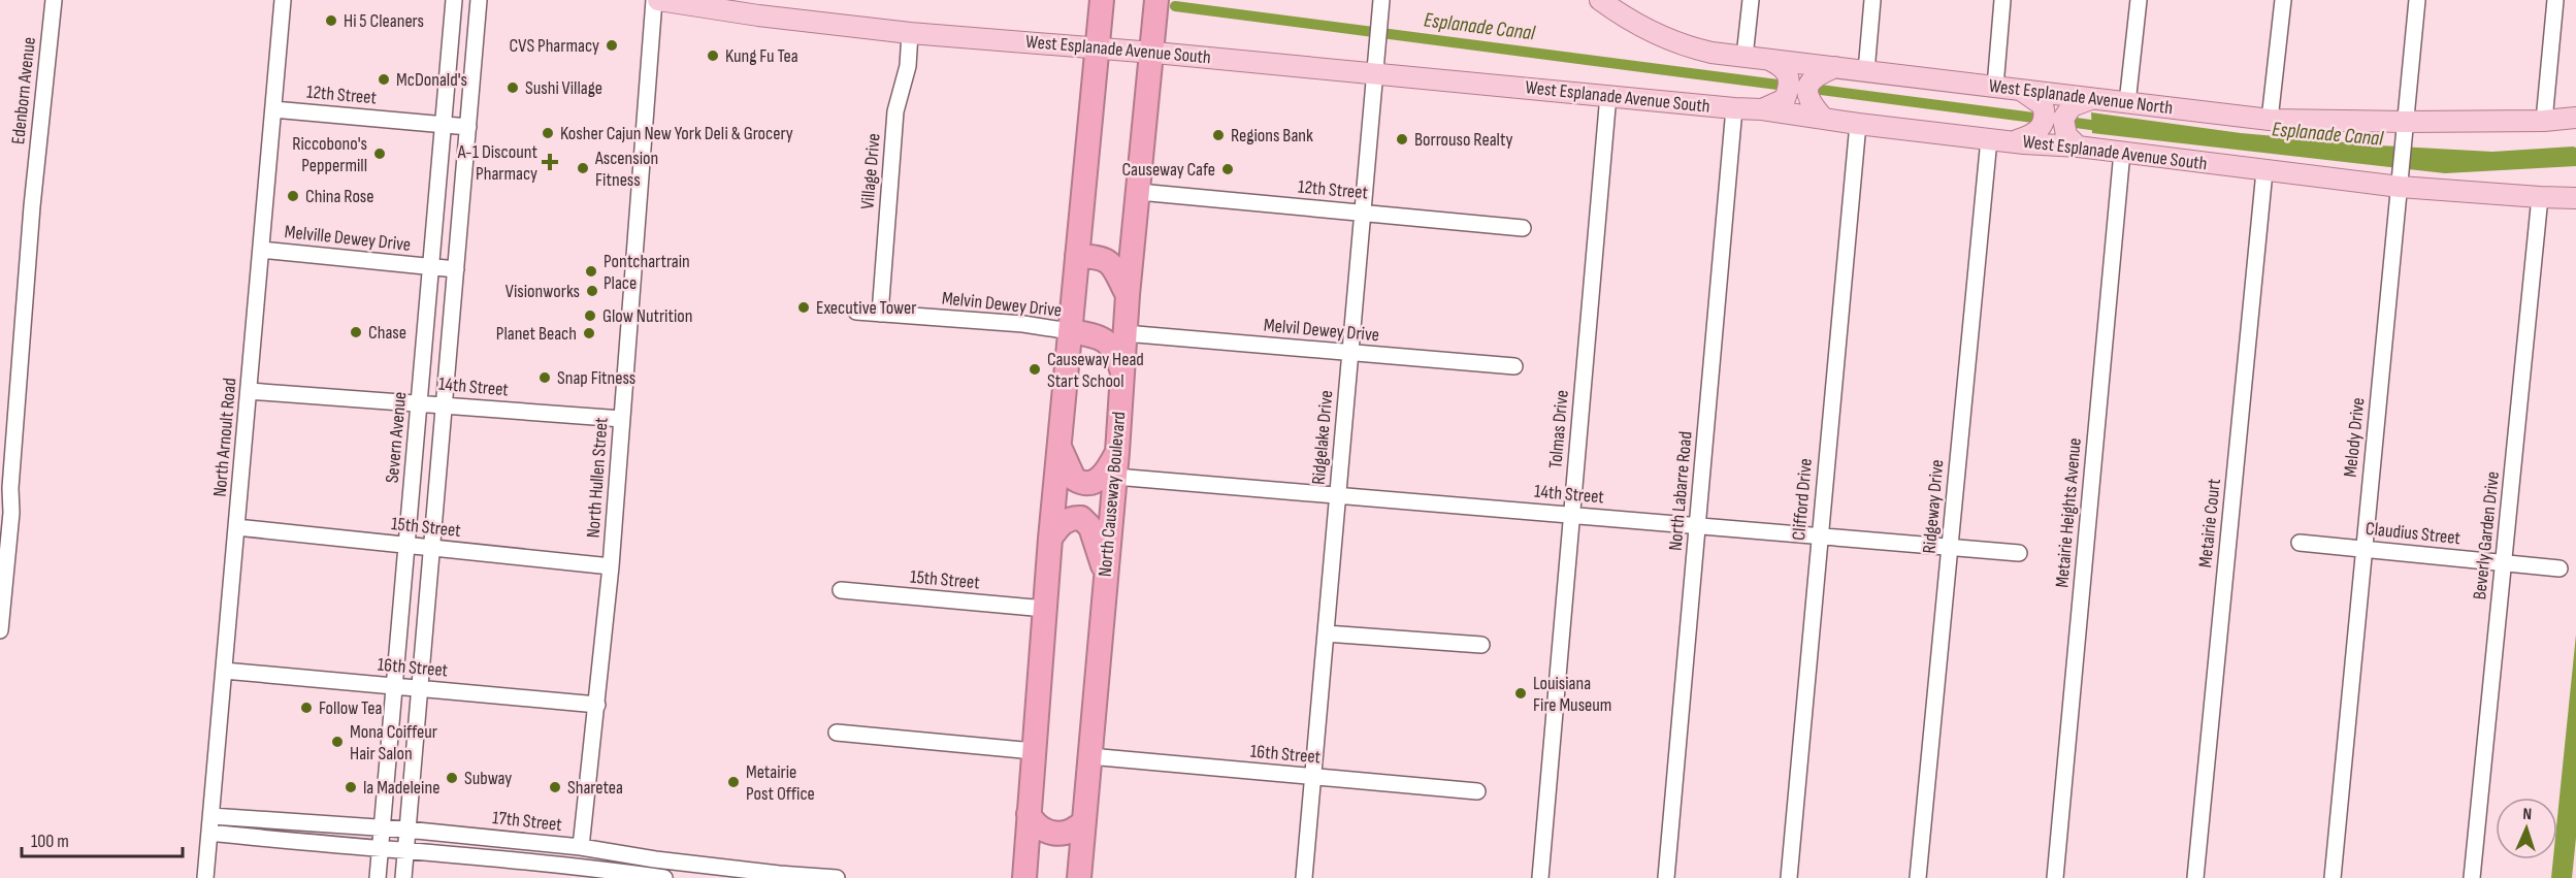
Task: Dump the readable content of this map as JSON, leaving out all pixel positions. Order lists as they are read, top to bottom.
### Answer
{
  "streets": {
    "highway": ["North Causeway Boulevard"],
    "main road": ["West Esplanade Avenue South", "West Esplanade Avenue North"],
    "street": [
      "Edenborn Avenue",
      "12th Street",
      "Village Drive",
      "Melville Dewey Drive",
      "Melvin Dewey Drive",
      "Melvil Dewey Drive",
      "14th Street",
      "Tolmas Drive",
      "North Arnoult Road",
      "Severn Avenue",
      "Ridgelake Drive",
      "Melody Drive",
      "North Hullen Street",
      "North Labarre Road",
      "Clifford Drive",
      "Ridgeway Drive",
      "Metairie Heights Avenue",
      "Metairie Court",
      "15th Street",
      "Claudius Street",
      "Beverly Garden Drive",
      "16th Street",
      "17th Street"
    ]
  },
  "crossings": [
    ["West Esplanade Avenue South", "Village Drive"],
    ["West Esplanade Avenue South", "Tolmas Drive"],
    ["West Esplanade Avenue South", "Ridgelake Drive"],
    ["West Esplanade Avenue South", "Melody Drive"],
    ["West Esplanade Avenue South", "North Hullen Street"],
    ["West Esplanade Avenue South", "North Labarre Road"],
    ["West Esplanade Avenue South", "North Causeway Boulevard"],
    ["West Esplanade Avenue South", "Clifford Drive"],
    ["West Esplanade Avenue South", "Ridgeway Drive"],
    ["West Esplanade Avenue South", "Metairie Heights Avenue"],
    ["West Esplanade Avenue South", "Metairie Court"],
    ["West Esplanade Avenue South", "Beverly Garden Drive"],
    ["12th Street", "North Arnoult Road"],
    ["12th Street", "Severn Avenue"],
    ["12th Street", "Ridgelake Drive"],
    ["12th Street", "North Causeway Boulevard"],
    ["West Esplanade Avenue North", "Melody Drive"],
    ["Village Drive", "Melvin Dewey Drive"],
    ["Melville Dewey Drive", "North Arnoult Road"],
    ["Melville Dewey Drive", "Severn Avenue"],
    ["Melvil Dewey Drive", "Ridgelake Drive"],
    ["Melvil Dewey Drive", "North Causeway Boulevard"],
    ["14th Street", "Tolmas Drive"],
    ["14th Street", "North Arnoult Road"],
    ["14th Street", "Severn Avenue"],
    ["14th Street", "Ridgelake Drive"],
    ["14th Street", "North Hullen Street"],
    ["14th Street", "North Labarre Road"],
    ["14th Street", "North Causeway Boulevard"],
    ["14th Street", "Clifford Drive"],
    ["14th Street", "Ridgeway Drive"],
    ["North Arnoult Road", "15th Street"],
    ["North Arnoult Road", "16th Street"],
    ["North Arnoult Road", "17th Street"],
    ["Severn Avenue", "15th Street"],
    ["Severn Avenue", "16th Street"],
    ["Severn Avenue", "17th Street"],
    ["Ridgelake Drive", "16th Street"],
    ["Melody Drive", "Claudius Street"],
    ["North Hullen Street", "15th Street"],
    ["North Hullen Street", "16th Street"],
    ["North Hullen Street", "17th Street"],
    ["North Causeway Boulevard", "16th Street"],
    ["Claudius Street", "Beverly Garden Drive"]
  ],
  "water": ["Esplanade Canal"],
  "places": {
    "other": [
      "Hi 5 Cleaners",
      "CVS Pharmacy",
      "Kung Fu Tea",
      "McDonald's",
      "Sushi Village",
      "Kosher Cajun New York Deli & Grocery",
      "Regions Bank",
      "Borrouso Realty",
      "Riccobono's Peppermill",
      "Ascension Fitness",
      "Causeway Cafe",
      "China Rose",
      "Pontchartrain Place",
      "Visionworks",
      "Executive Tower",
      "Glow Nutrition",
      "Chase",
      "Planet Beach",
      "Causeway Head Start School",
      "Snap Fitness",
      "Louisiana Fire Museum",
      "Follow Tea",
      "Mona Coiffeur Hair Salon",
      "Subway",
      "Metairie Post Office",
      "la Madeleine",
      "Sharetea"
    ],
    "health": ["A-1 Discount Pharmacy"]
  },
  "scale_bar": "100 m",
  "north": "top"
}
